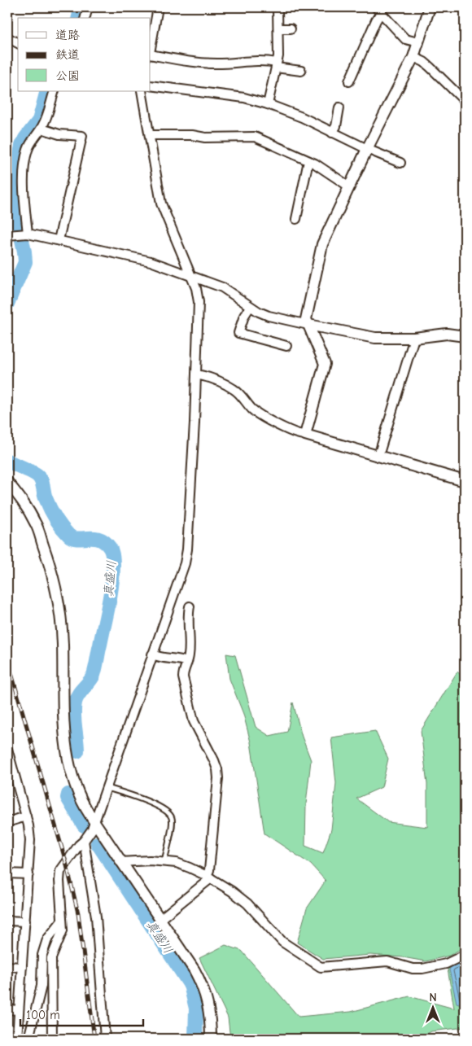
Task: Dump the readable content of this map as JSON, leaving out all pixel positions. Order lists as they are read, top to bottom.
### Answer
{
  "water": ["真盛川"],
  "legend": ["道路", "鉄道", "公園"],
  "scale_bar": "100 m",
  "north": "top"
}
